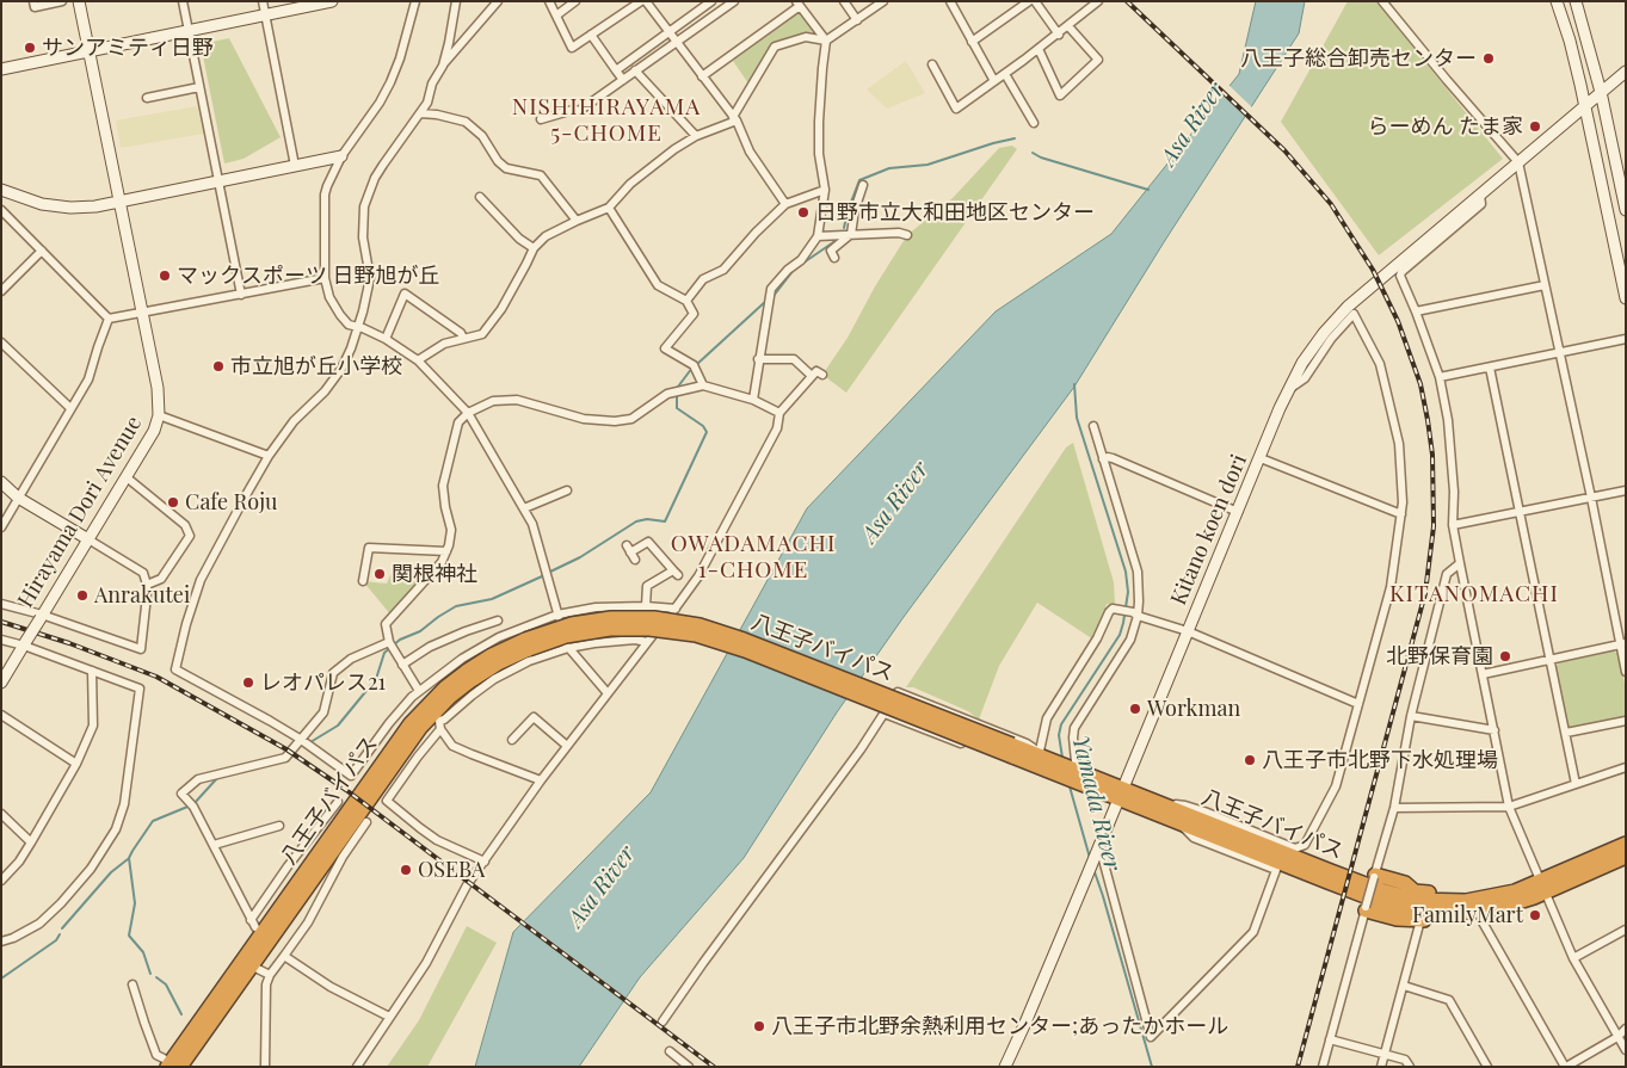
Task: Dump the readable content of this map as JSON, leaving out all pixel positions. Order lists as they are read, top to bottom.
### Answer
{
  "streets": {
    "highway": ["八王子バイパス"],
    "street": ["Hirayama Dori Avenue", "Kitano koen dori"]
  },
  "crossings": [
    ["Kitano koen dori", "八王子バイパス"]
  ],
  "districts": ["NISHIHIRAYAMA 5-CHOME", "OWADAMACHI 1-CHOME", "KITANOMACHI"],
  "water": ["Asa River", "Yamada River"],
  "places": [
    "サンアミティ日野",
    "八王子総合卸売センター",
    "らーめん たま家",
    "日野市立大和田地区センター",
    "マックスポーツ 日野旭が丘",
    "市立旭が丘小学校",
    "Cafe Roju",
    "関根神社",
    "Anrakutei",
    "北野保育園",
    "レオパレス21",
    "Workman",
    "八王子市北野下水処理場",
    "OSEBA",
    "FamilyMart",
    "八王子市北野余熱利用センター;あったかホール"
  ]
}
